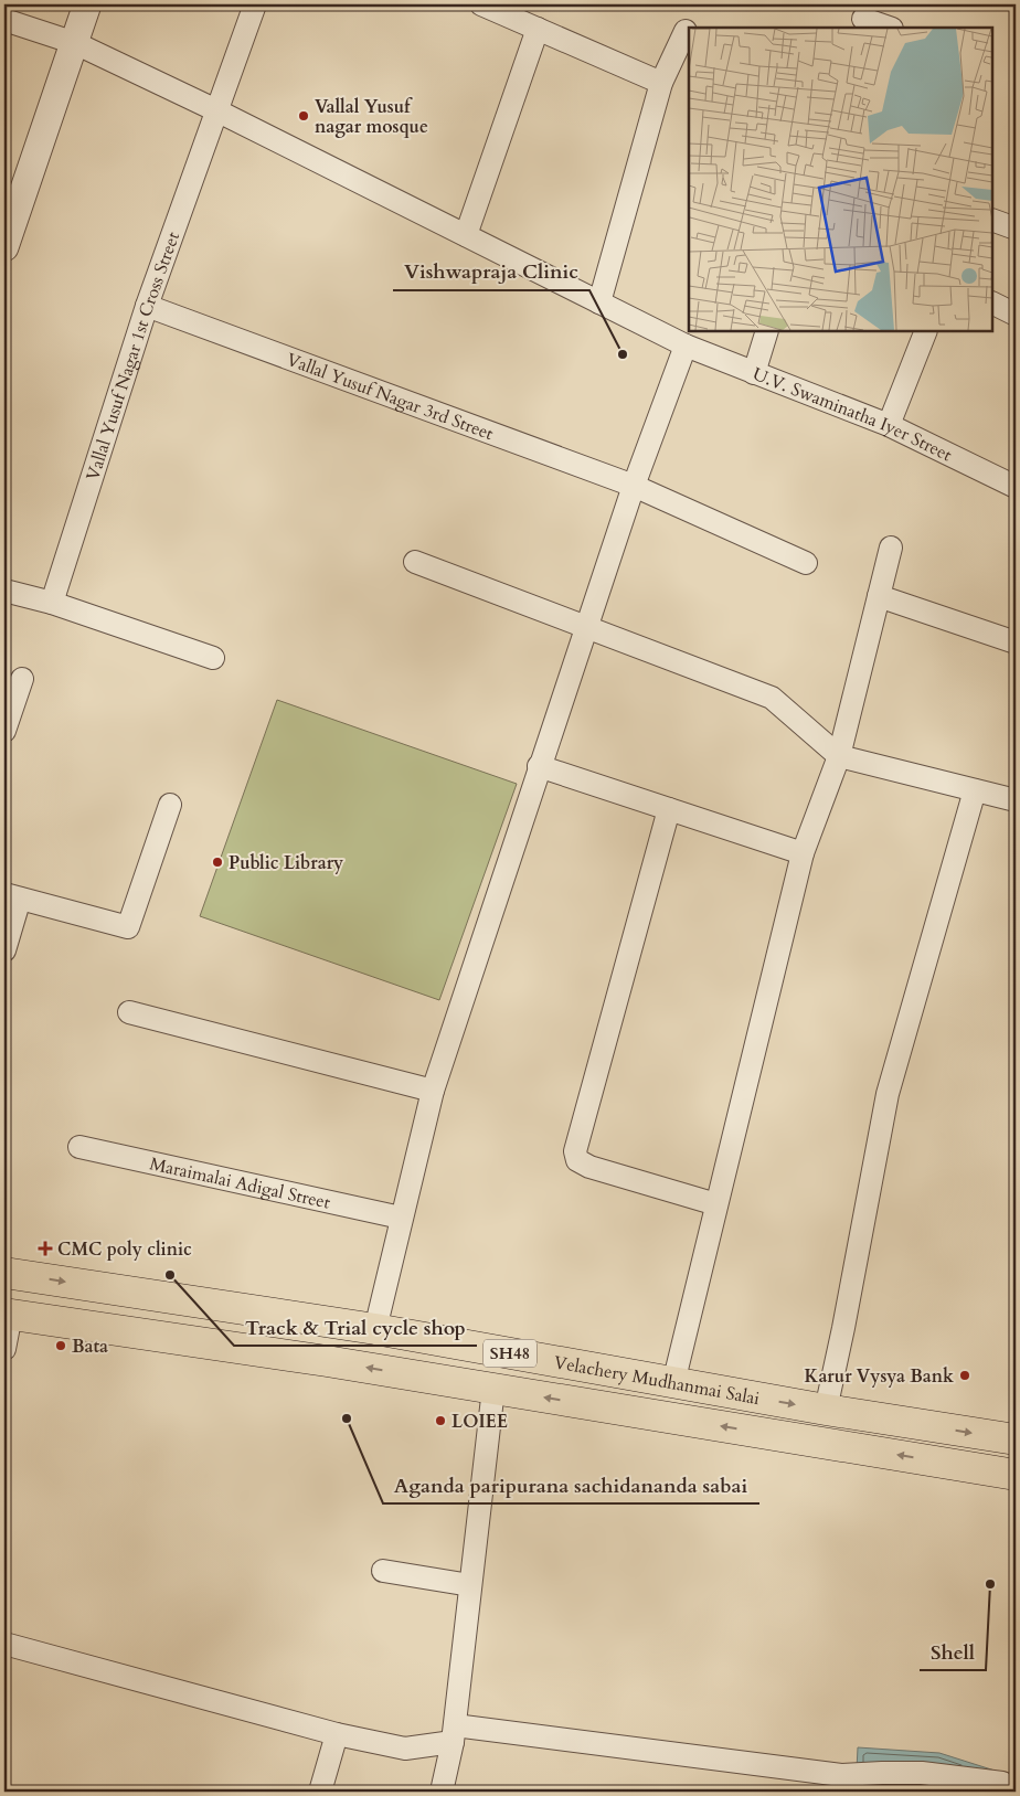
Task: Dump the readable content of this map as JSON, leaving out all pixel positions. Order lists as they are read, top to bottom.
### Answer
{
  "streets": {
    "main road": ["SH48", "Velachery Mudhanmai Salai"],
    "street": [
      "Vallal Yusuf Nagar 1st Cross Street",
      "Vallal Yusuf Nagar 3rd Street",
      "U.V. Swaminatha Iyer Street",
      "Maraimalai Adigal Street"
    ]
  },
  "crossings": [
    ["Vallal Yusuf Nagar 1st Cross Street", "Vallal Yusuf Nagar 3rd Street"],
    ["Vallal Yusuf Nagar 1st Cross Street", "U.V. Swaminatha Iyer Street"]
  ],
  "places": {
    "other": [
      "Vallal Yusuf nagar mosque",
      "Vishwapraja Clinic",
      "Public Library",
      "Track & Trial cycle shop",
      "Bata",
      "Karur Vysya Bank",
      "Aganda paripurana sachidananda sabai",
      "LOIEE",
      "Shell"
    ],
    "health": ["CMC poly clinic"]
  }
}
